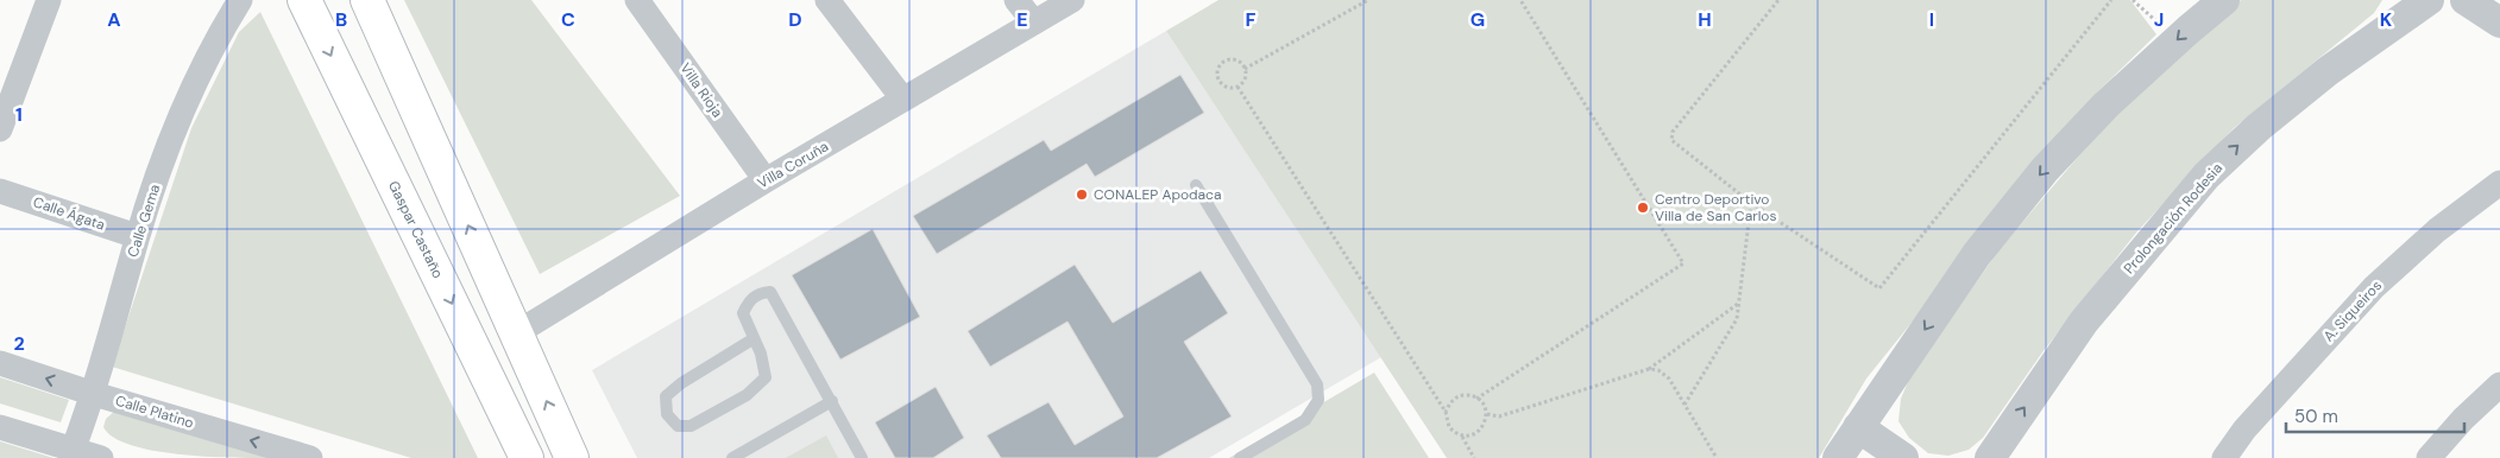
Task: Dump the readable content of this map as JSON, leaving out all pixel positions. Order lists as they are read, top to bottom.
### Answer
{
  "streets": {
    "main road": ["Gaspar Castaño"],
    "street": [
      "Villa Rioja",
      "Villa Coruña",
      "Calle Ágata",
      "Prolongación Rodesia",
      "Calle Gema",
      "A. Siqueiros",
      "Calle Platino"
    ]
  },
  "crossings": [
    ["Villa Rioja", "Villa Coruña"],
    ["Calle Ágata", "Calle Gema"],
    ["Calle Gema", "Calle Platino"]
  ],
  "places": ["CONALEP Apodaca", "Centro Deportivo Villa de San Carlos"],
  "scale_bar": "50 m",
  "grid": {
    "columns": [
      "A",
      "B",
      "C",
      "D",
      "E",
      "F",
      "G",
      "H",
      "I",
      "J",
      "K"
    ],
    "rows": ["1", "2"]
  }
}
